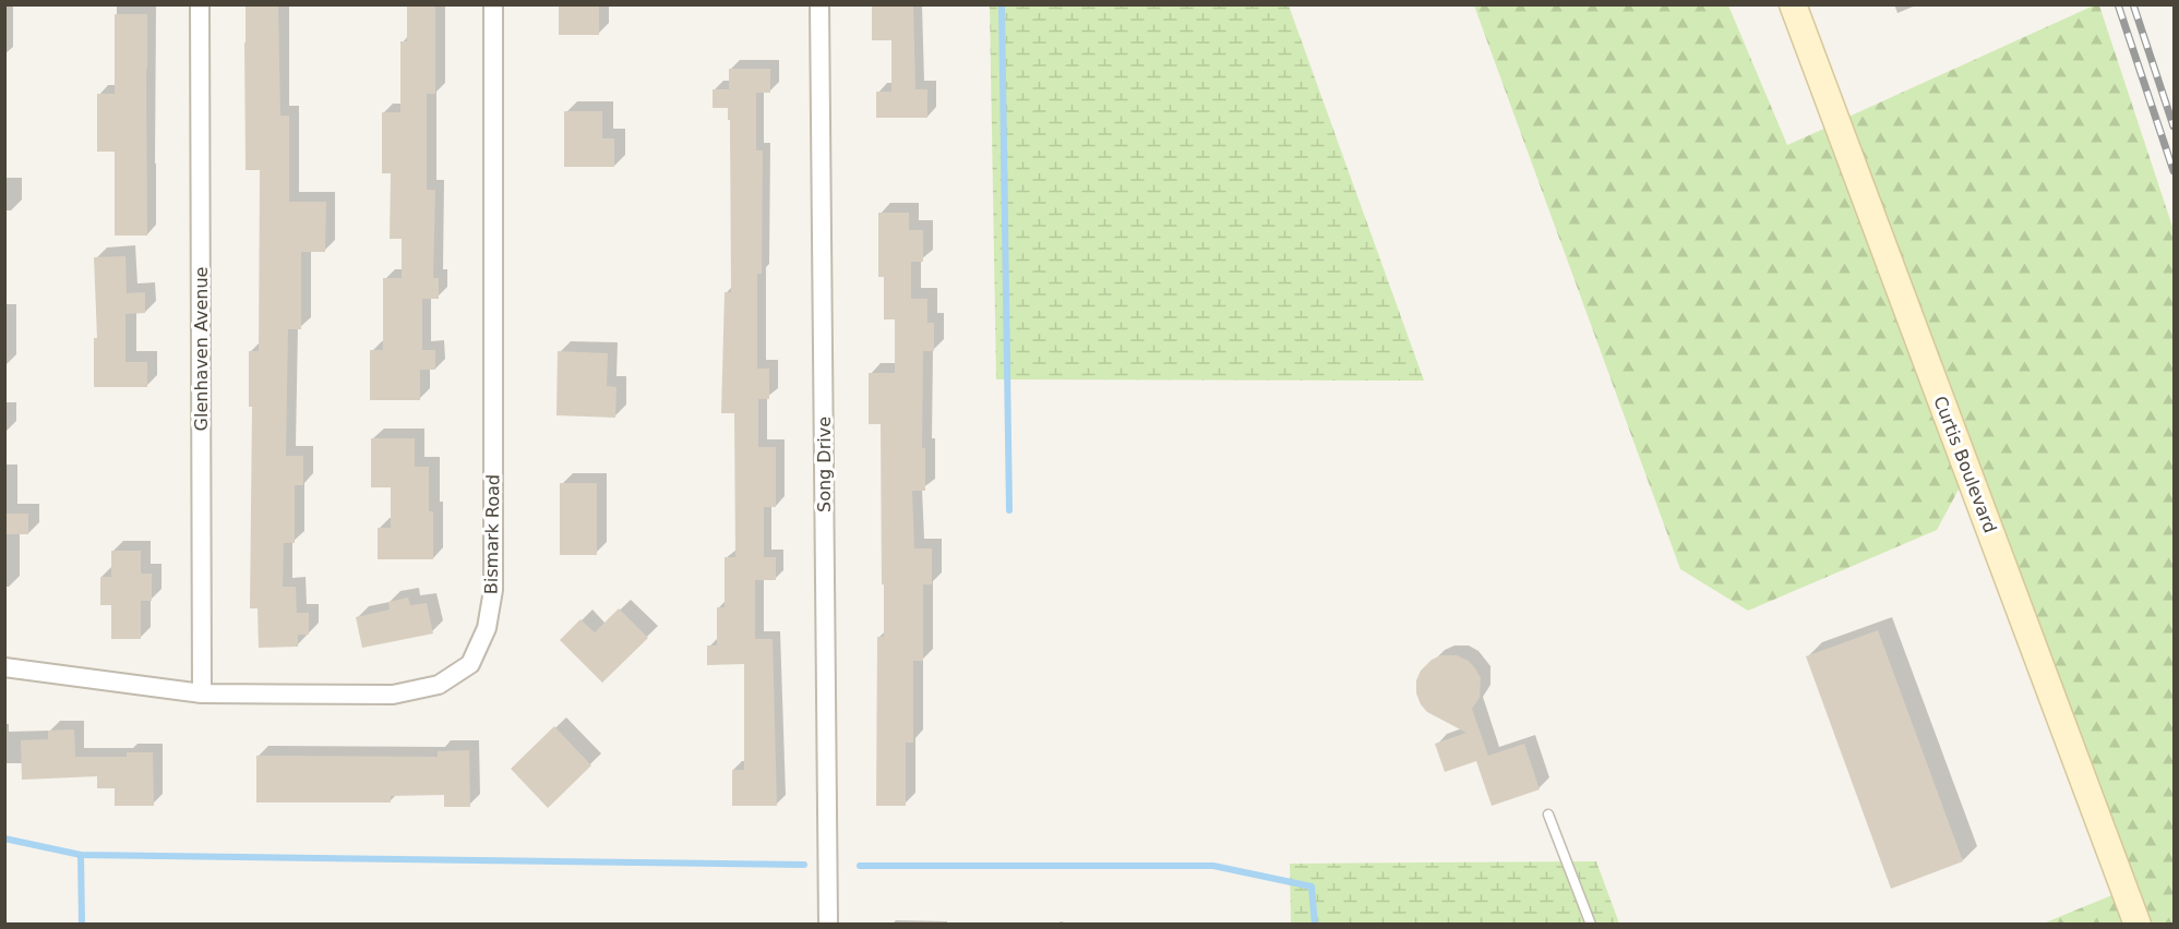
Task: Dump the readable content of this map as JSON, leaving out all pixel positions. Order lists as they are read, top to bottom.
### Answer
{
  "streets": {
    "street": [
      "Glenhaven Avenue",
      "Song Drive",
      "Curtis Boulevard",
      "Bismark Road"
    ]
  },
  "crossings": [
    ["Glenhaven Avenue", "Bismark Road"]
  ]
}
